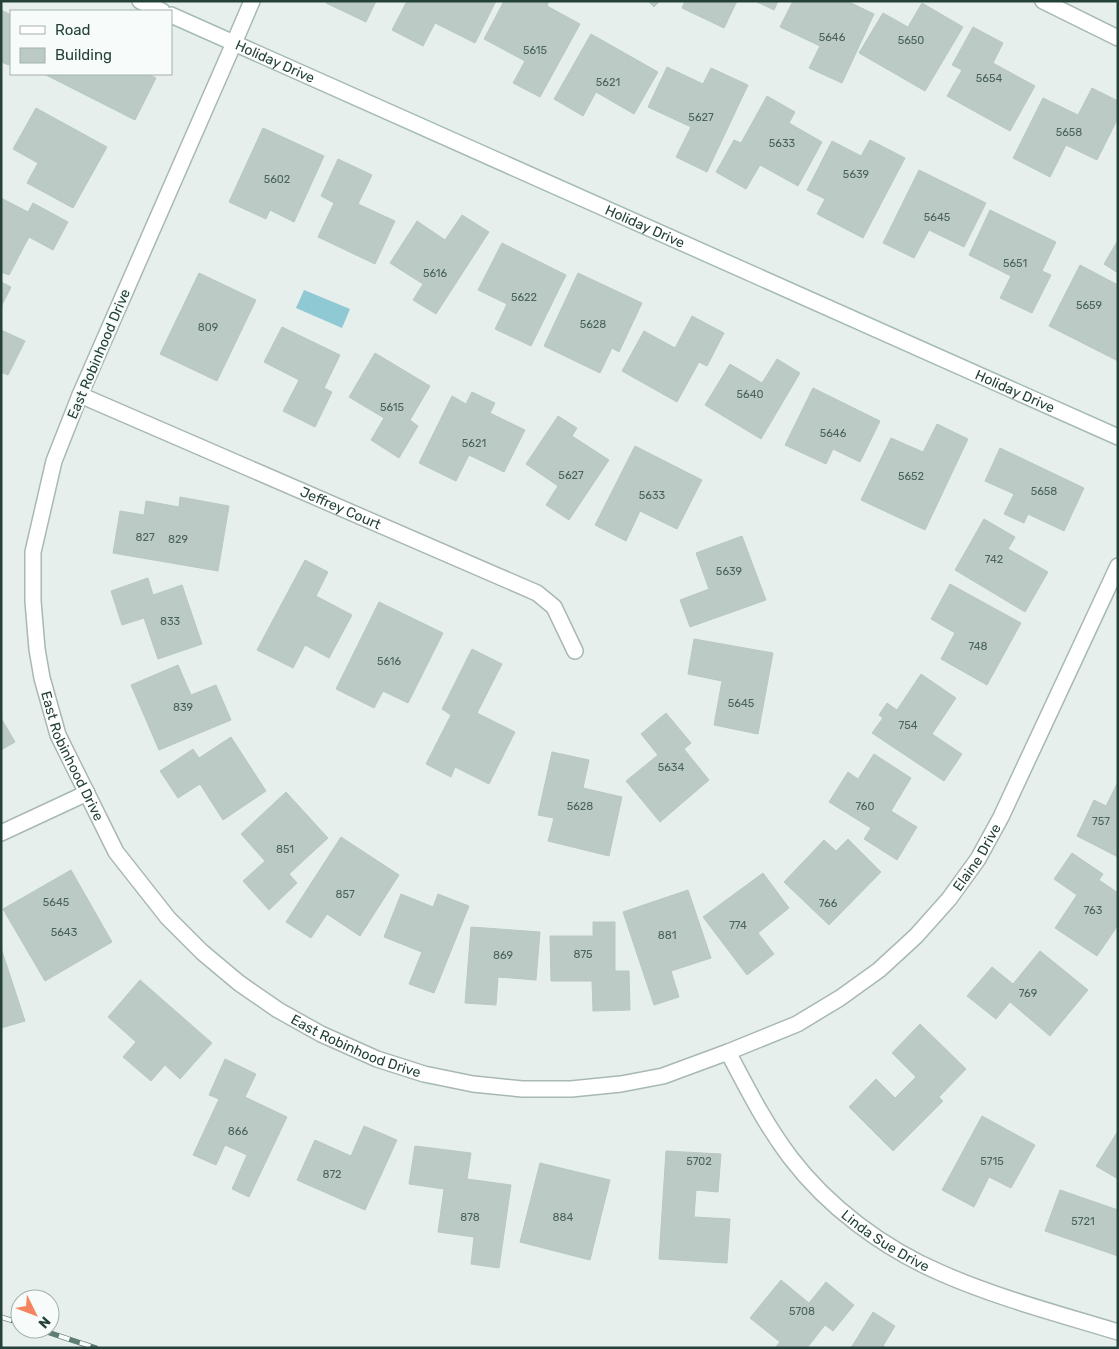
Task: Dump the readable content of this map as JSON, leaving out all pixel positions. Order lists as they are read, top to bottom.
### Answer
{
  "streets": {
    "street": [
      "Holiday Drive",
      "East Robinhood Drive",
      "Jeffrey Court",
      "Elaine Drive",
      "Linda Sue Drive"
    ]
  },
  "crossings": [
    ["Holiday Drive", "East Robinhood Drive"],
    ["East Robinhood Drive", "Jeffrey Court"],
    ["East Robinhood Drive", "Elaine Drive"],
    ["East Robinhood Drive", "Linda Sue Drive"],
    ["Elaine Drive", "Linda Sue Drive"]
  ],
  "house_numbers": [
    "5646",
    "5650",
    "5615",
    "5654",
    "5621",
    "5627",
    "5658",
    "5633",
    "5639",
    "5602",
    "5645",
    "5651",
    "5616",
    "5622",
    "5659",
    "5628",
    "809",
    "5640",
    "5615",
    "5646",
    "5621",
    "5627",
    "5652",
    "5658",
    "5633",
    "827",
    "829",
    "742",
    "5639",
    "833",
    "748",
    "5616",
    "5645",
    "839",
    "754",
    "5634",
    "5628",
    "760",
    "757",
    "851",
    "857",
    "5645",
    "766",
    "763",
    "774",
    "5643",
    "881",
    "875",
    "869",
    "769",
    "866",
    "5702",
    "5715",
    "872",
    "878",
    "884",
    "5721",
    "5708"
  ],
  "legend": ["Road", "Building"],
  "north": "bottom right"
}
